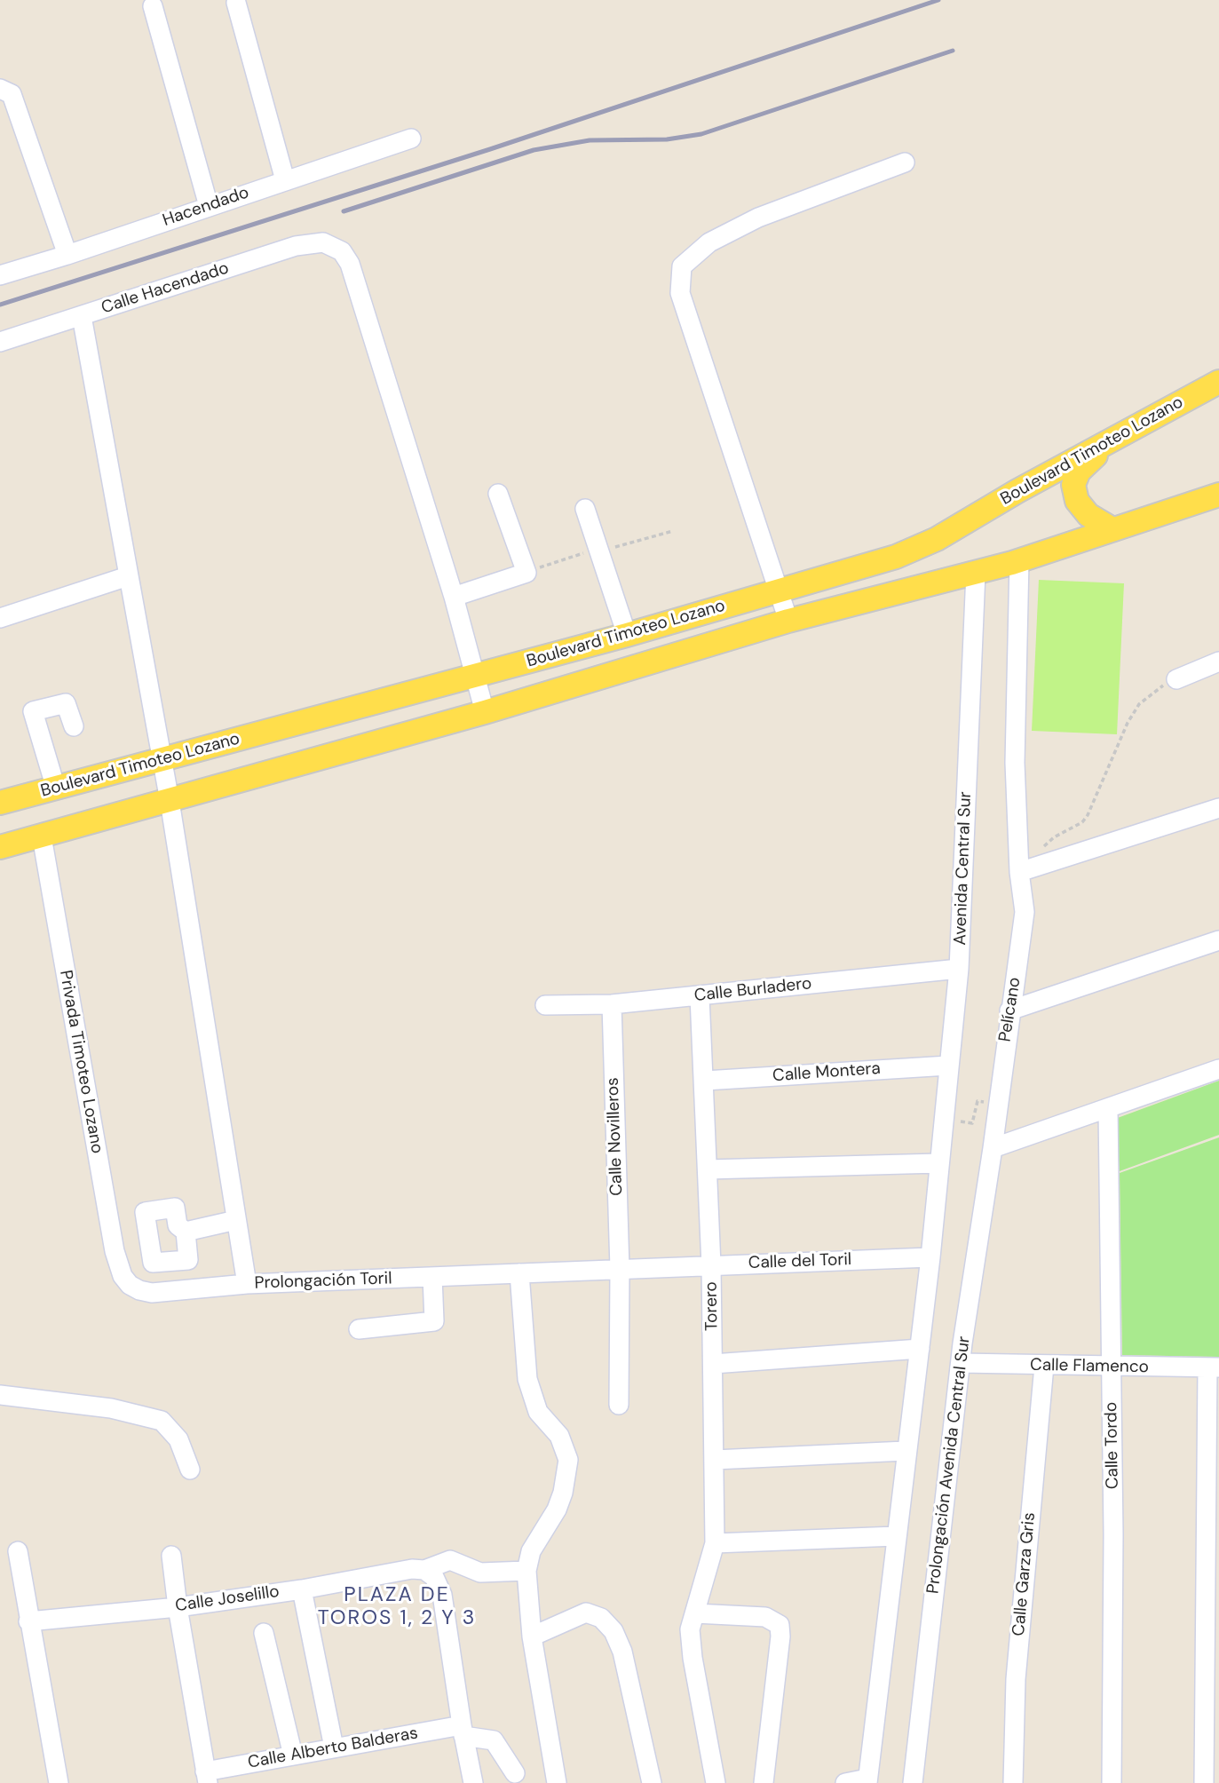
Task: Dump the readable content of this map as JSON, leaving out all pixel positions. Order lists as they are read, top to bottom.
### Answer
{
  "streets": {
    "main road": ["Boulevard Timoteo Lozano"],
    "street": [
      "Hacendado",
      "Calle Hacendado",
      "Avenida Central Sur",
      "Calle Burladero",
      "Pelícano",
      "Privada Timoteo Lozano",
      "Calle Montera",
      "Calle Novilleros",
      "Calle del Toril",
      "Prolongación Toril",
      "Torero",
      "Calle Flamenco",
      "Calle Tordo",
      "Prolongación Avenida Central Sur",
      "Calle Garza Gris",
      "Calle Joselillo",
      "Calle Alberto Balderas"
    ]
  },
  "crossings": [
    ["Boulevard Timoteo Lozano", "Avenida Central Sur"],
    ["Boulevard Timoteo Lozano", "Pelícano"],
    ["Boulevard Timoteo Lozano", "Privada Timoteo Lozano"],
    ["Avenida Central Sur", "Calle Burladero"],
    ["Avenida Central Sur", "Pelícano"],
    ["Avenida Central Sur", "Calle Montera"],
    ["Calle Burladero", "Calle Novilleros"],
    ["Calle Burladero", "Torero"],
    ["Pelícano", "Prolongación Avenida Central Sur"],
    ["Privada Timoteo Lozano", "Prolongación Toril"],
    ["Calle Montera", "Torero"],
    ["Calle Novilleros", "Calle del Toril"],
    ["Calle del Toril", "Prolongación Toril"],
    ["Calle del Toril", "Torero"],
    ["Calle Flamenco", "Calle Tordo"],
    ["Calle Flamenco", "Prolongación Avenida Central Sur"],
    ["Calle Flamenco", "Calle Garza Gris"]
  ],
  "districts": ["PLAZA DE TOROS 1, 2 Y 3"]
}
